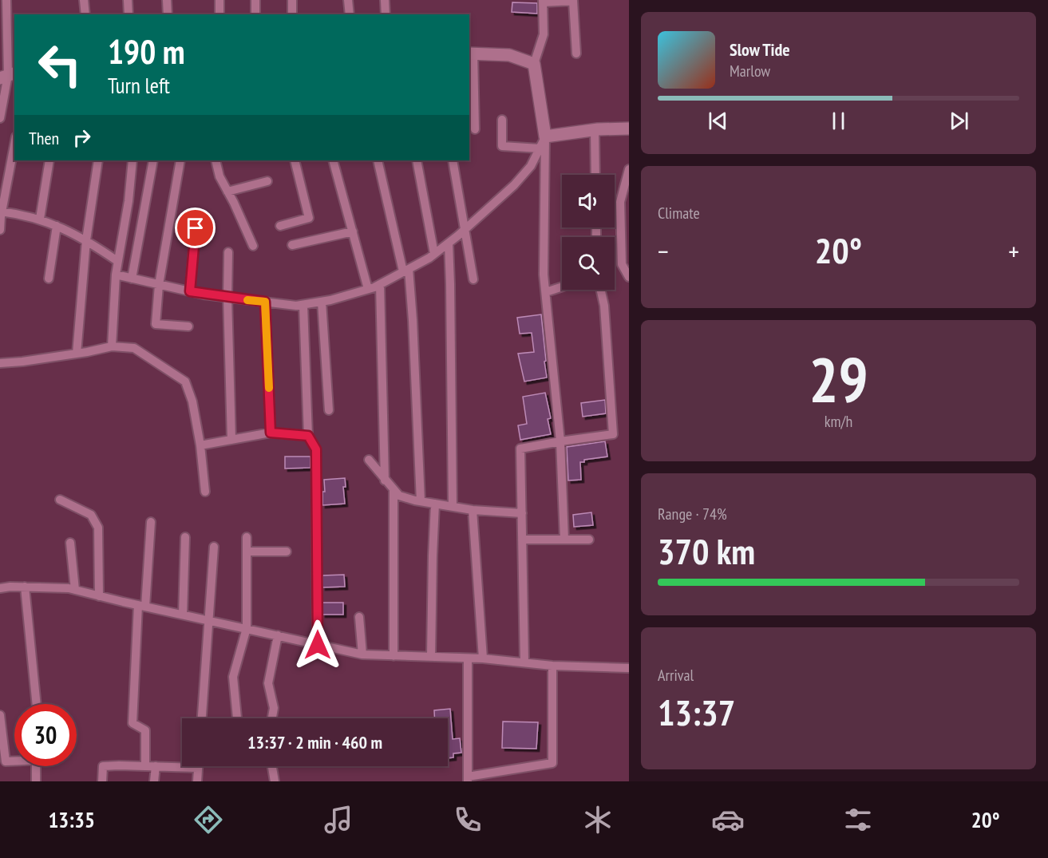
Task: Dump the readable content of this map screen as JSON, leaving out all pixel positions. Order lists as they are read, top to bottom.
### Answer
{
  "page": {
    "turn": ["190 m", "Turn left"],
    "song": ["Slow Tide", "Marlow"],
    "then": "Then",
    "tile": [
      "Climate",
      ["29", "km/h"],
      ["Range · 74%", "370 km"],
      ["Arrival", "13:37"]
    ],
    "heat": ["−", "20°", "+"],
    "limit": "30",
    "trip": "13:37 · 2 min · 460 m",
    "tabs": ["13:35", "20°"]
  }
}
